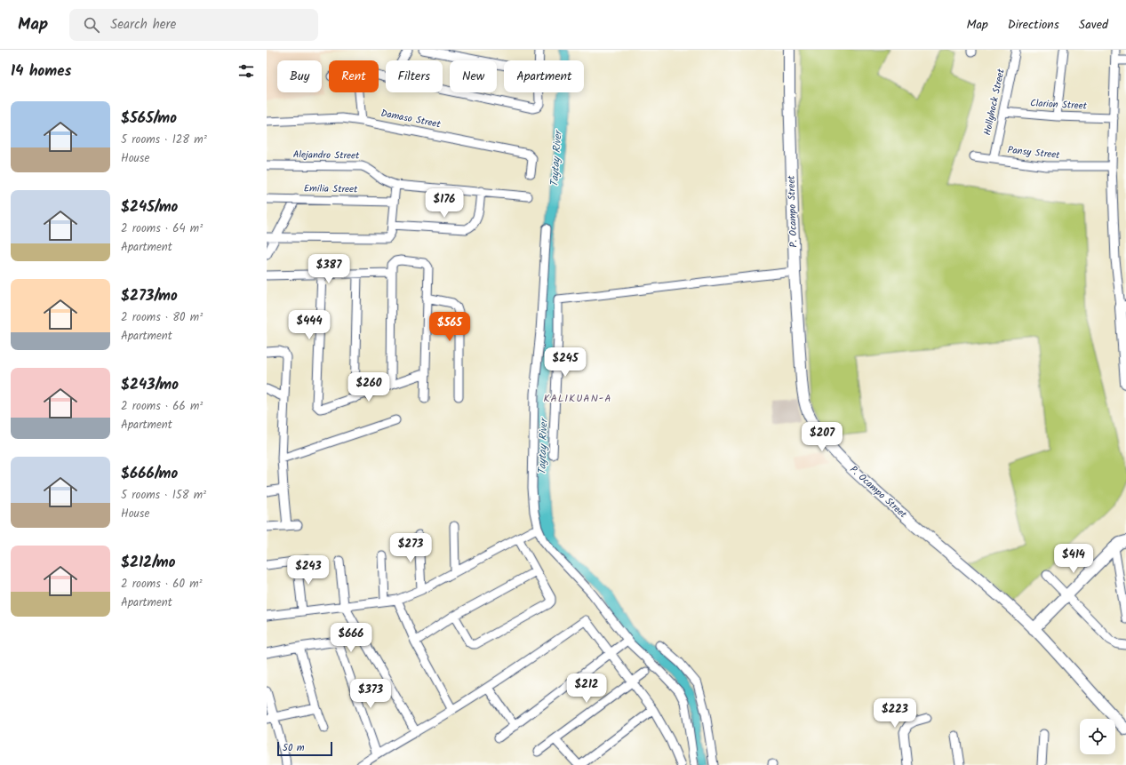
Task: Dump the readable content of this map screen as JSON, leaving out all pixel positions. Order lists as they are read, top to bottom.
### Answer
{
  "streets": {
    "street": [
      "Hollyhock Street",
      "Clarion Street",
      "Damaso Street",
      "Pansy Street",
      "Alejandro Street",
      "Emilia Street",
      "P. Ocampo Street"
    ]
  },
  "crossings": [
    ["Hollyhock Street", "Clarion Street"],
    ["Hollyhock Street", "Pansy Street"]
  ],
  "districts": ["KALIKUAN-A"],
  "water": ["Taytay River"],
  "scale_bar": "50 m",
  "page": {
    "header": "Map",
    "search": "Search here",
    "nav": ["Map", "Directions", "Saved"],
    "heading": "14 homes",
    "chip": [
      "Buy",
      "Rent",
      "Filters",
      "New",
      "Apartment"
    ],
    "list": [
      {
        "name": "$565/mo",
        "note": "5 rooms · 128 m² · House"
      },
      {
        "name": "$245/mo",
        "note": "2 rooms · 64 m² · Apartment"
      },
      {
        "name": "$273/mo",
        "note": "2 rooms · 80 m² · Apartment"
      },
      {
        "name": "$243/mo",
        "note": "2 rooms · 66 m² · Apartment"
      },
      {
        "name": "$666/mo",
        "note": "5 rooms · 158 m² · House"
      },
      {
        "name": "$212/mo",
        "note": "2 rooms · 60 m² · Apartment"
      }
    ],
    "price": [
      "$176",
      "$387",
      "$444",
      "$565",
      "$245",
      "$260",
      "$207",
      "$273",
      "$414",
      "$243",
      "$666",
      "$212",
      "$373",
      "$223"
    ],
    "scale": "50 m"
  }
}
